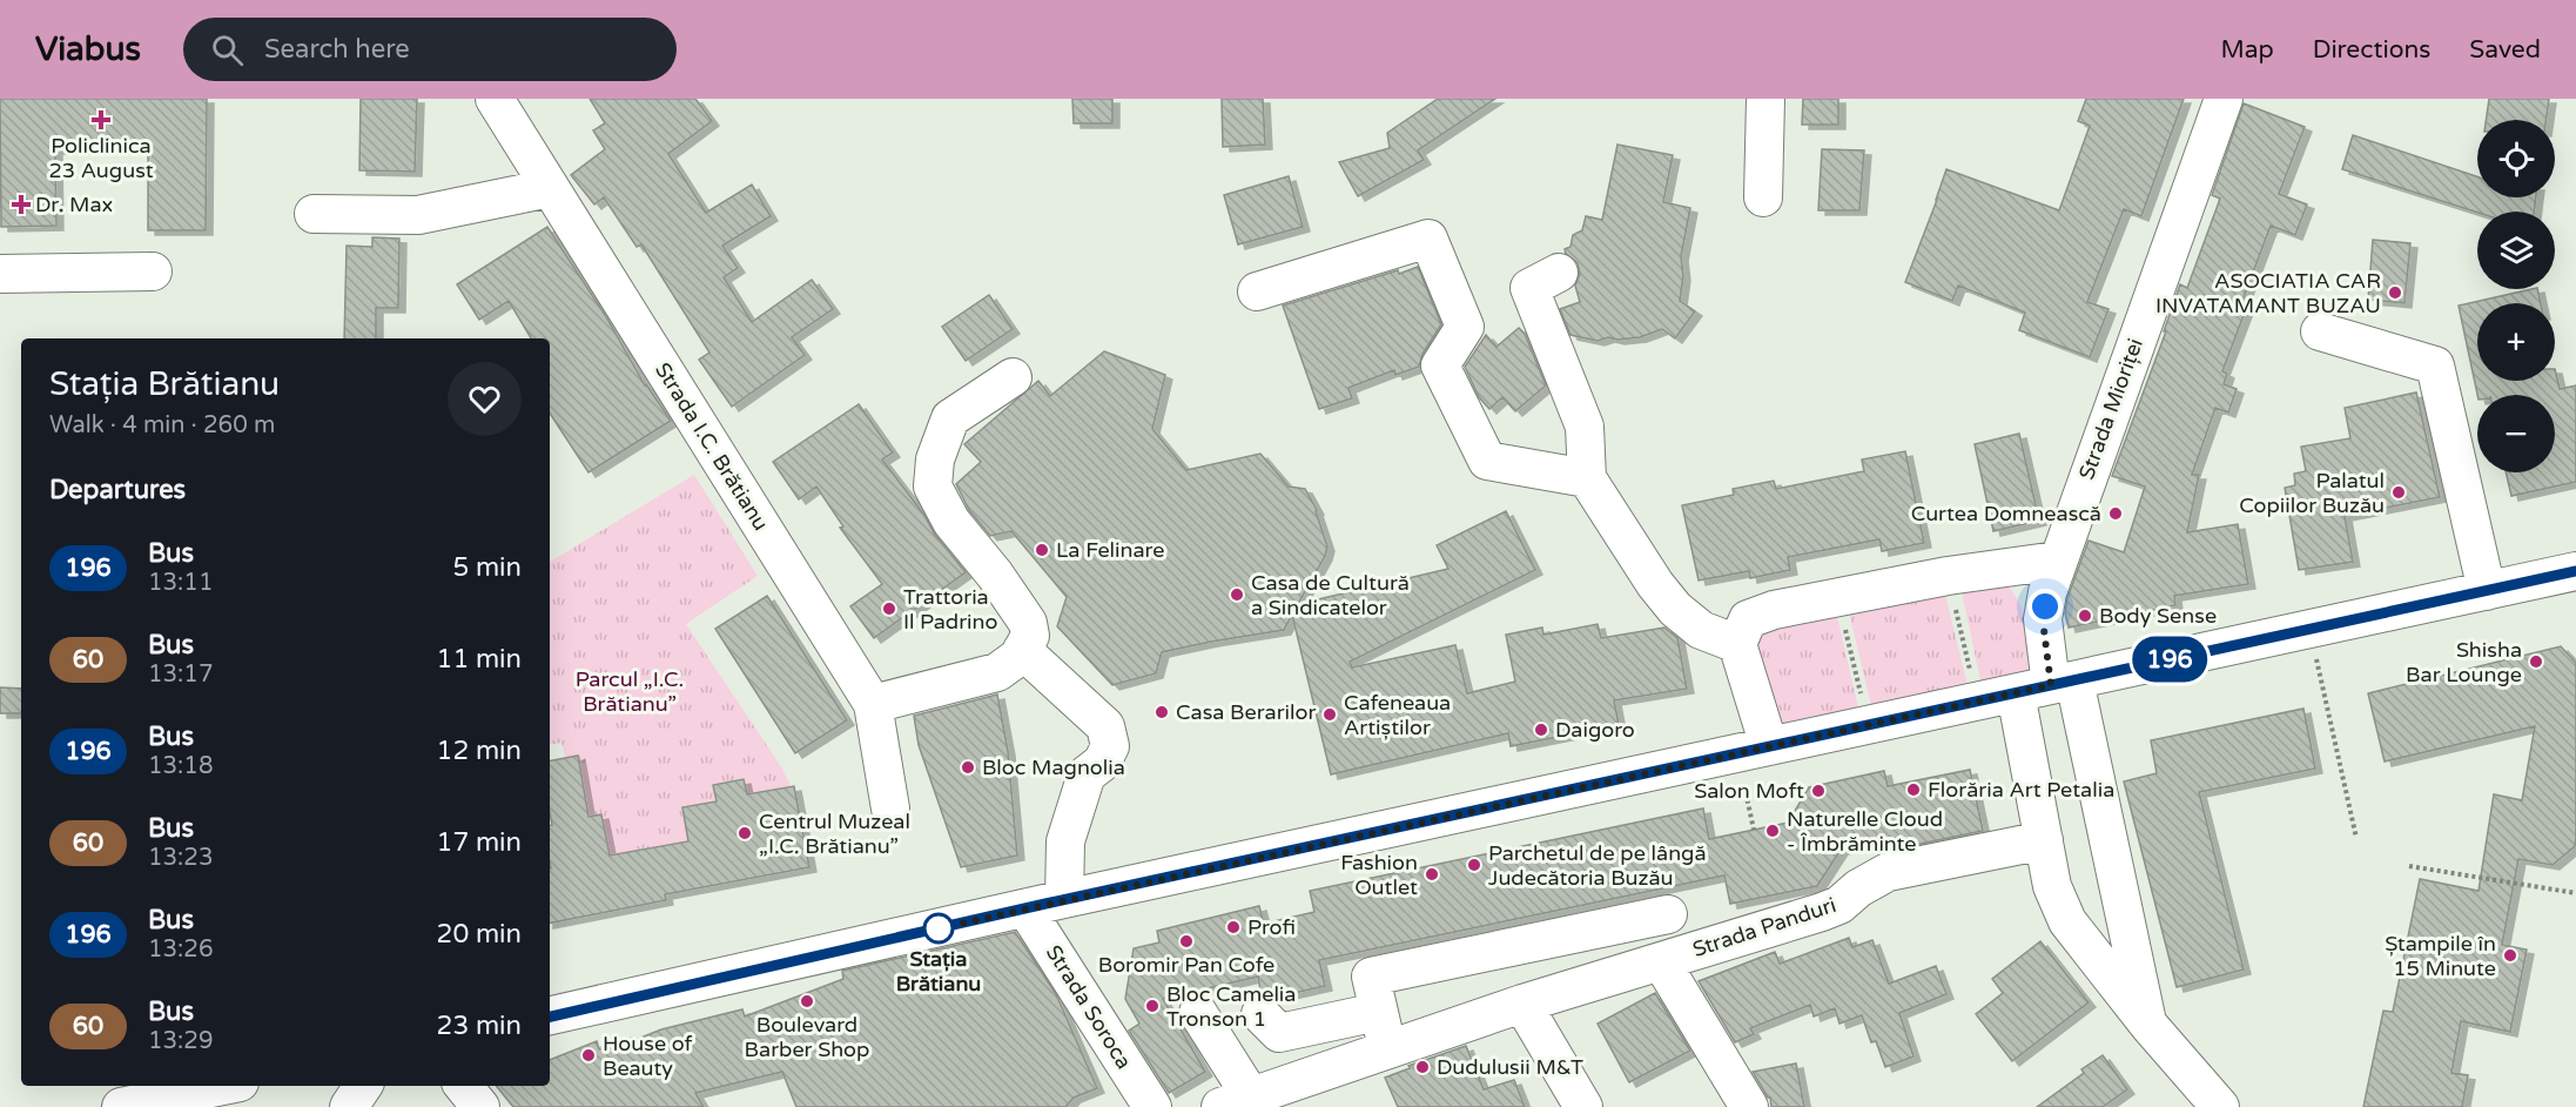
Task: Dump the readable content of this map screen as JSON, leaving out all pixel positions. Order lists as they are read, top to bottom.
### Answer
{
  "streets": {
    "street": [
      "Strada Mioriței",
      "Strada I.C. Brătianu",
      "Strada Panduri",
      "Strada Soroca"
    ]
  },
  "parks": ["Parcul „I.C. Brătianu”"],
  "places": {
    "health": ["Policlinica 23 August", "Dr. Max"],
    "other": [
      "ASOCIATIA CAR INVATAMANT BUZAU",
      "Palatul Copiilor Buzău",
      "Curtea Domnească",
      "La Felinare",
      "Casa de Cultură a Sindicatelor",
      "Trattoria Il Padrino",
      "Body Sense",
      "Shisha Bar Lounge",
      "Casa Berarilor",
      "Cafeneaua Artiștilor",
      "Daigoro",
      "Bloc Magnolia",
      "Florăria Art Petalia",
      "Salon Moft",
      "Naturelle Cloud - Îmbrăminte",
      "Centrul Muzeal „I.C. Brătianu”",
      "Parchetul de pe lângă Judecătoria Buzău",
      "Fashion Outlet",
      "Profi",
      "Stația Brătianu",
      "Boromir Pan Cofe",
      "Ștampile în 15 Minute",
      "Boulevard Barber Shop",
      "Bloc Camelia Tronson 1",
      "House of Beauty",
      "Dudulusii M&T"
    ]
  },
  "lines": ["bus line 196"],
  "page": {
    "header": "Viabus",
    "search": "Search here",
    "nav": ["Map", "Directions", "Saved"],
    "on_map": "196",
    "map_buttons": ["+", "−"],
    "heading": [
      ["Stația Brătianu", "Walk · 4 min · 260 m"],
      "Departures"
    ],
    "list": [
      {
        "mark": "196",
        "name": "Bus",
        "note": "13:11",
        "value": "5 min"
      },
      {
        "mark": "60",
        "name": "Bus",
        "note": "13:17",
        "value": "11 min"
      },
      {
        "mark": "196",
        "name": "Bus",
        "note": "13:18",
        "value": "12 min"
      },
      {
        "mark": "60",
        "name": "Bus",
        "note": "13:23",
        "value": "17 min"
      },
      {
        "mark": "196",
        "name": "Bus",
        "note": "13:26",
        "value": "20 min"
      },
      {
        "mark": "60",
        "name": "Bus",
        "note": "13:29",
        "value": "23 min"
      }
    ]
  }
}
